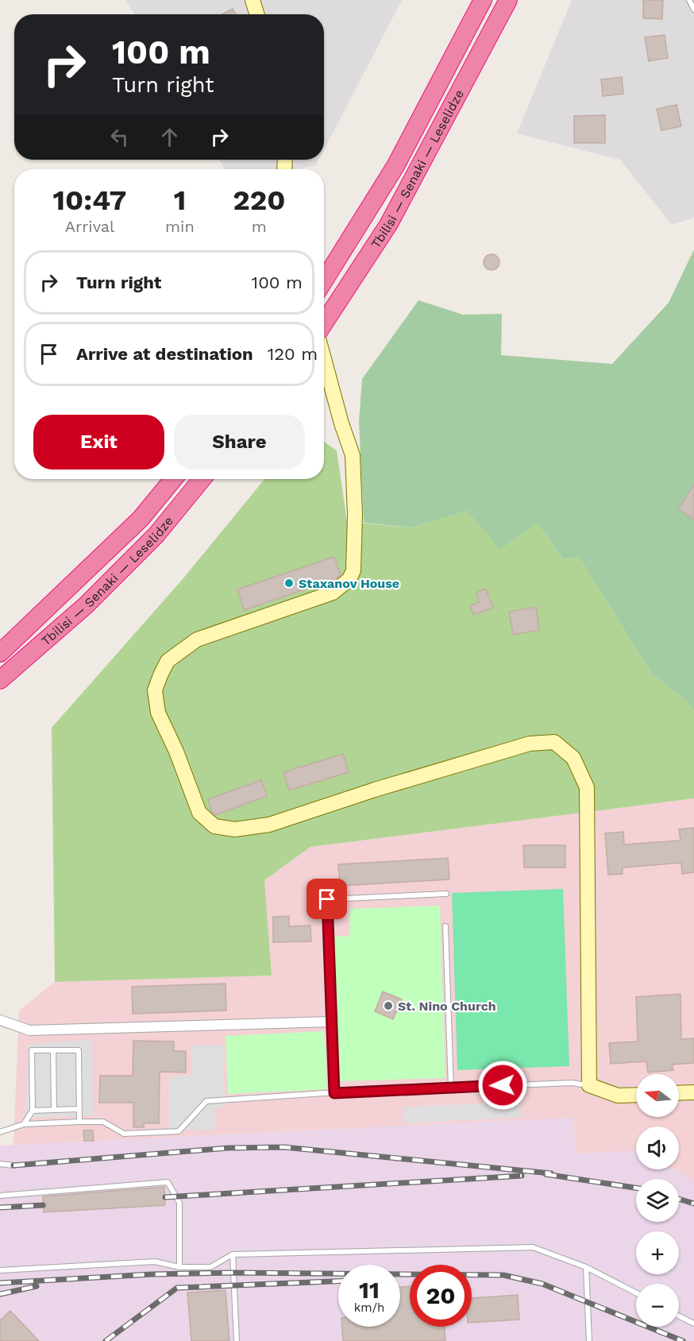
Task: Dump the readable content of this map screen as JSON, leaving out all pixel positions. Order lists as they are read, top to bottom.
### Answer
{
  "streets": {
    "highway": ["Tbilisi — Senaki — Leselidze"]
  },
  "places": ["Staxanov House", "St. Nino Church"],
  "north": "left",
  "page": {
    "turn": ["100 m", "Turn right"],
    "eta": [
      "10:47",
      "Arrival",
      "1",
      "min",
      "220",
      "m"
    ],
    "list": [
      {
        "name": "Turn right",
        "value": "100 m"
      },
      {
        "name": "Arrive at destination",
        "value": "120 m"
      }
    ],
    "buttons": ["Exit", "Share"],
    "map_buttons": ["+", "−"],
    "speed": "11 km/h",
    "limit": "20"
  }
}
